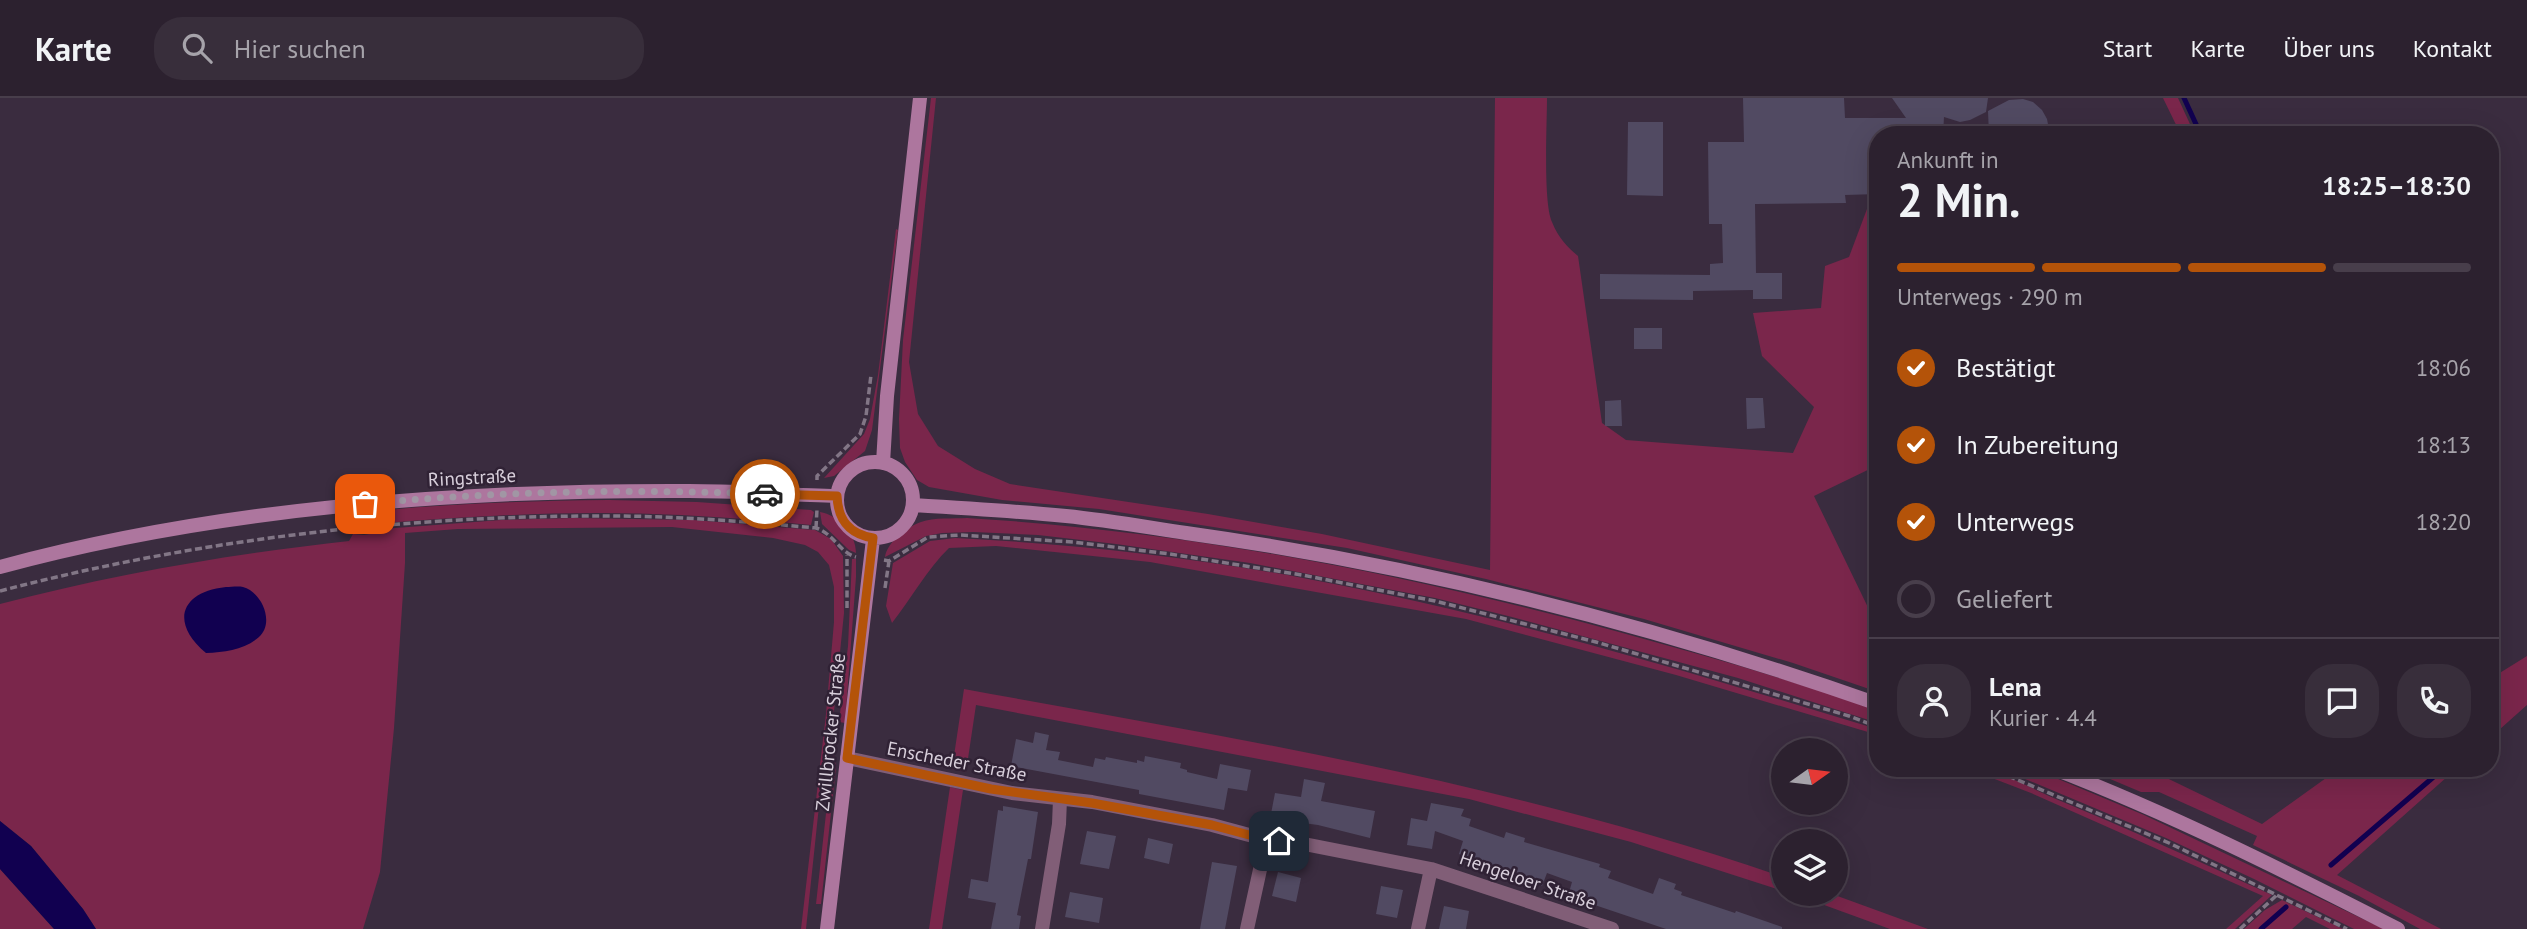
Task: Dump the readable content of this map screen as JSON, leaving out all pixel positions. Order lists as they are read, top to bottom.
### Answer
{
  "streets": {
    "main road": ["Ringstraße", "Zwillbrocker Straße"],
    "street": ["Enscheder Straße", "Hengeloer Straße"]
  },
  "crossings": [
    ["Ringstraße", "Zwillbrocker Straße"],
    ["Zwillbrocker Straße", "Enscheder Straße"],
    ["Enscheder Straße", "Hengeloer Straße"]
  ],
  "north": "right",
  "page": {
    "header": "Karte",
    "search": "Hier suchen",
    "nav": [
      "Start",
      "Karte",
      "Über uns",
      "Kontakt"
    ],
    "heading": ["2 Min.", "Ankunft in", "18:25–18:30"],
    "panel": ["Lena", "Kurier · 4.4"],
    "bar": "Unterwegs · 290 m",
    "list": [
      ["Bestätigt", "18:06"],
      ["In Zubereitung", "18:13"],
      ["Unterwegs", "18:20"],
      "Geliefert"
    ]
  }
}
